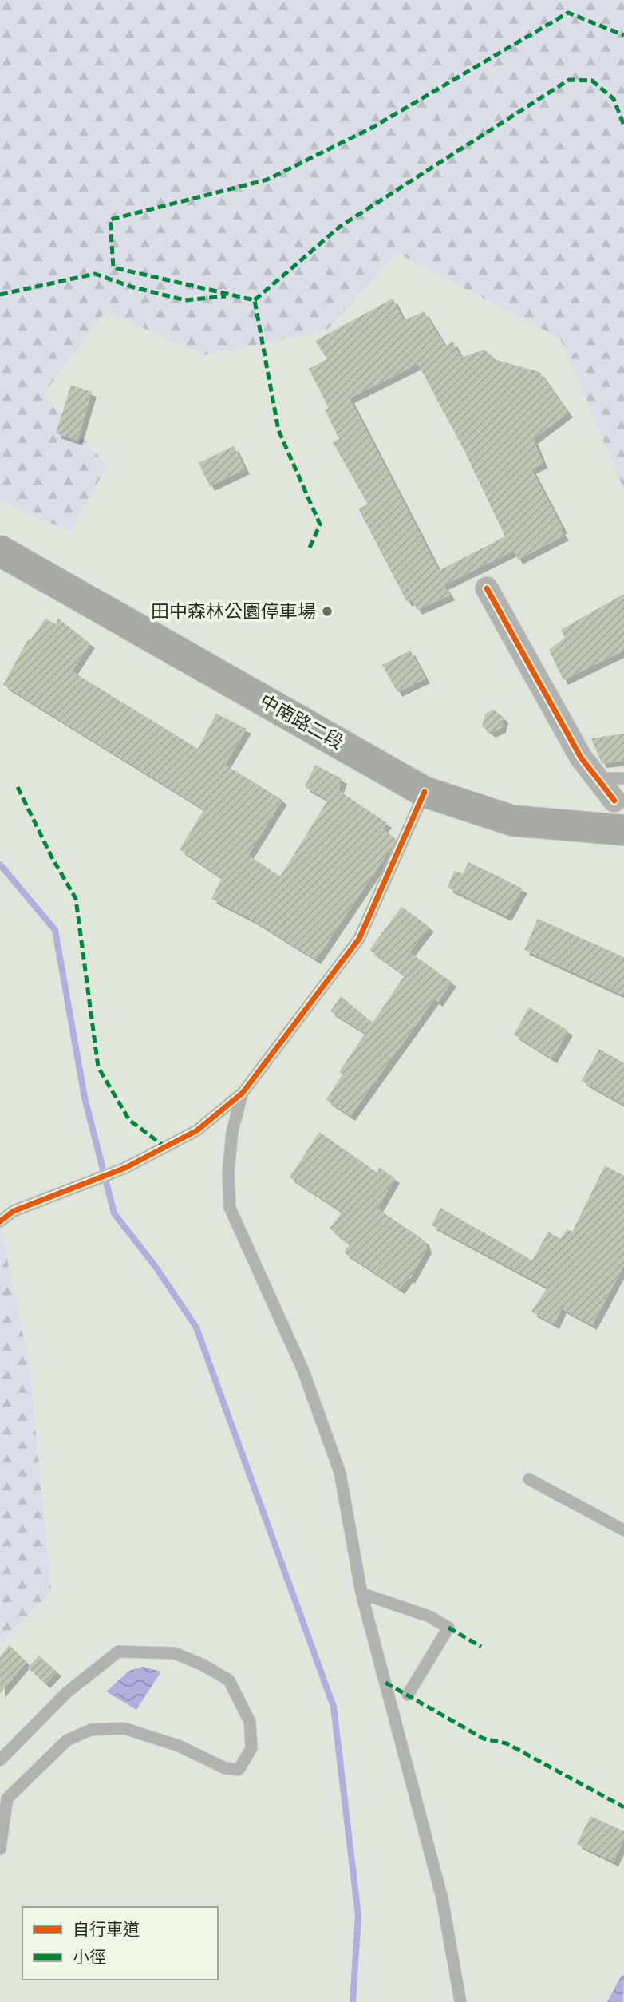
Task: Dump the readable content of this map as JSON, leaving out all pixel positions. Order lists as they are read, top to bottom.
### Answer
{
  "streets": {
    "main road": ["中南路二段"]
  },
  "places": ["田中森林公園停車場"],
  "legend": ["自行車道", "小徑"]
}
